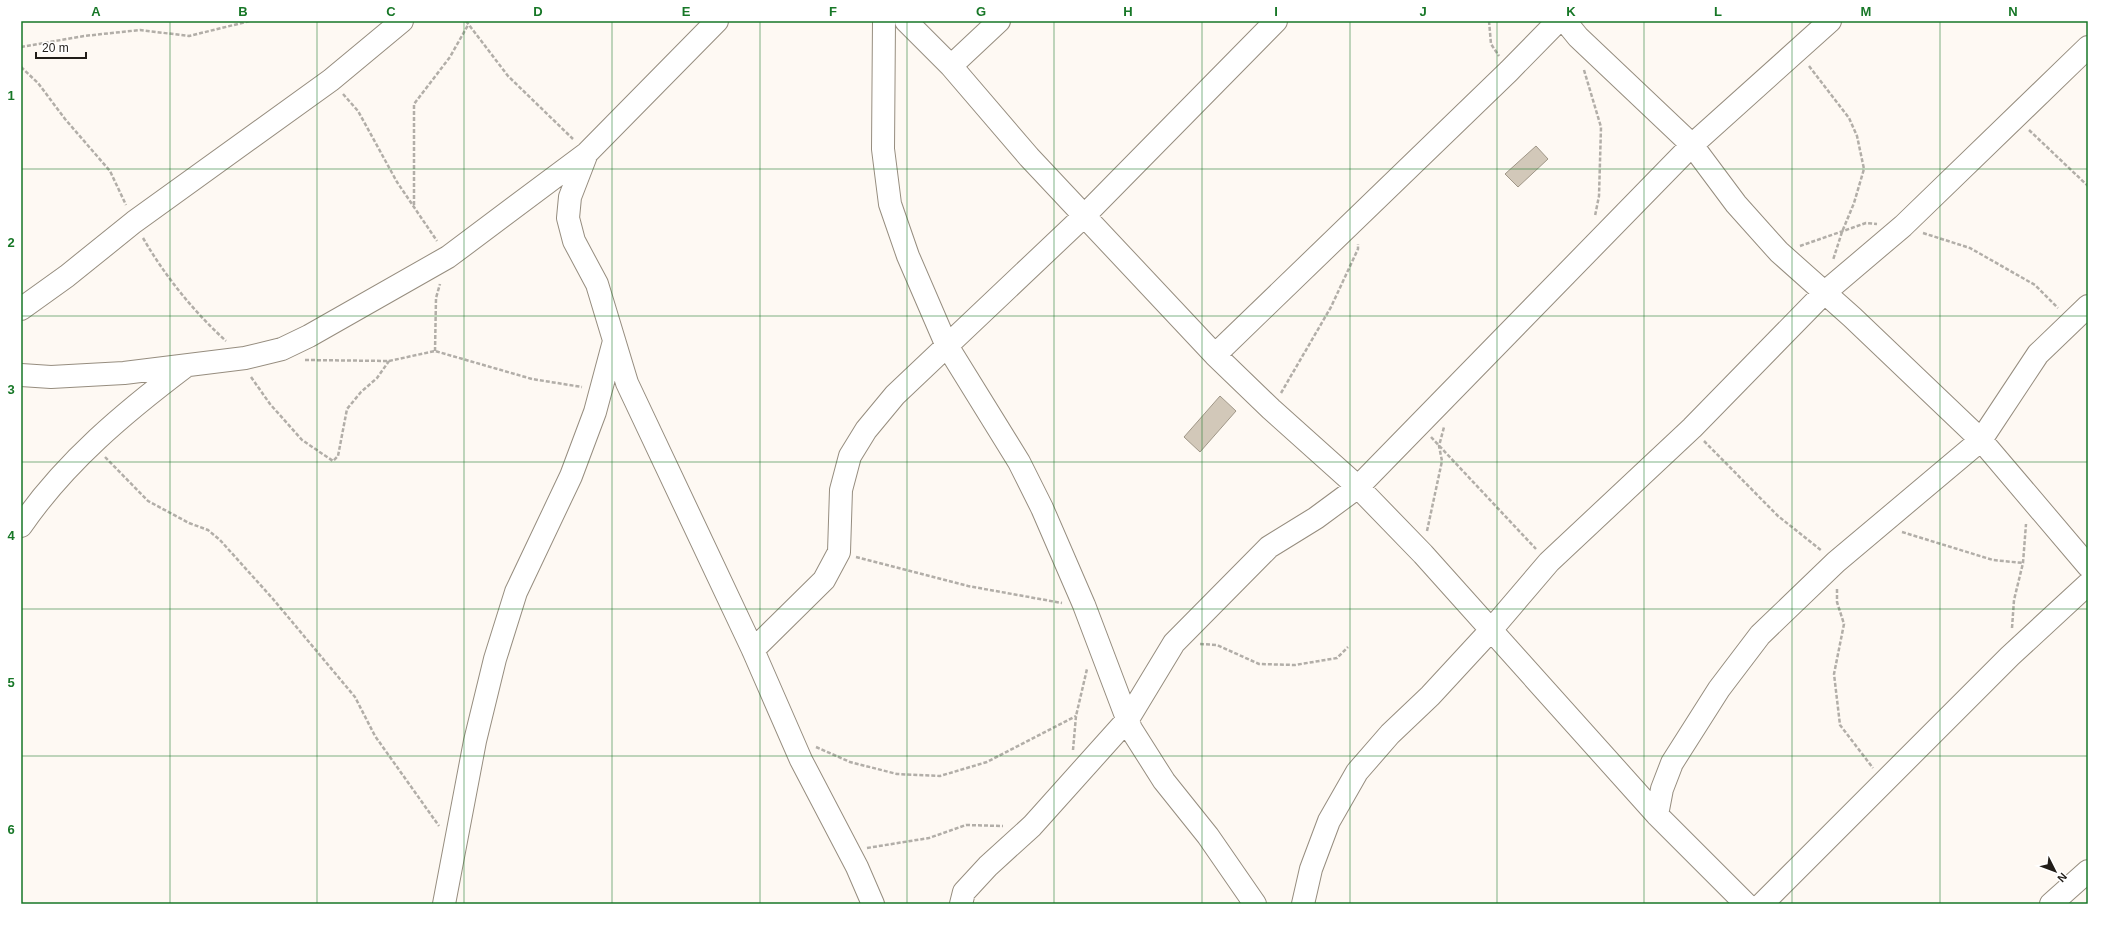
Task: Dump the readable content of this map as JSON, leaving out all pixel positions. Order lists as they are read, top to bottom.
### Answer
{
  "scale_bar": "20 m",
  "north": "bottom right",
  "grid": {
    "columns": [
      "A",
      "B",
      "C",
      "D",
      "E",
      "F",
      "G",
      "H",
      "I",
      "J",
      "K",
      "L",
      "M",
      "N"
    ],
    "rows": [
      "1",
      "2",
      "3",
      "4",
      "5",
      "6"
    ]
  }
}
